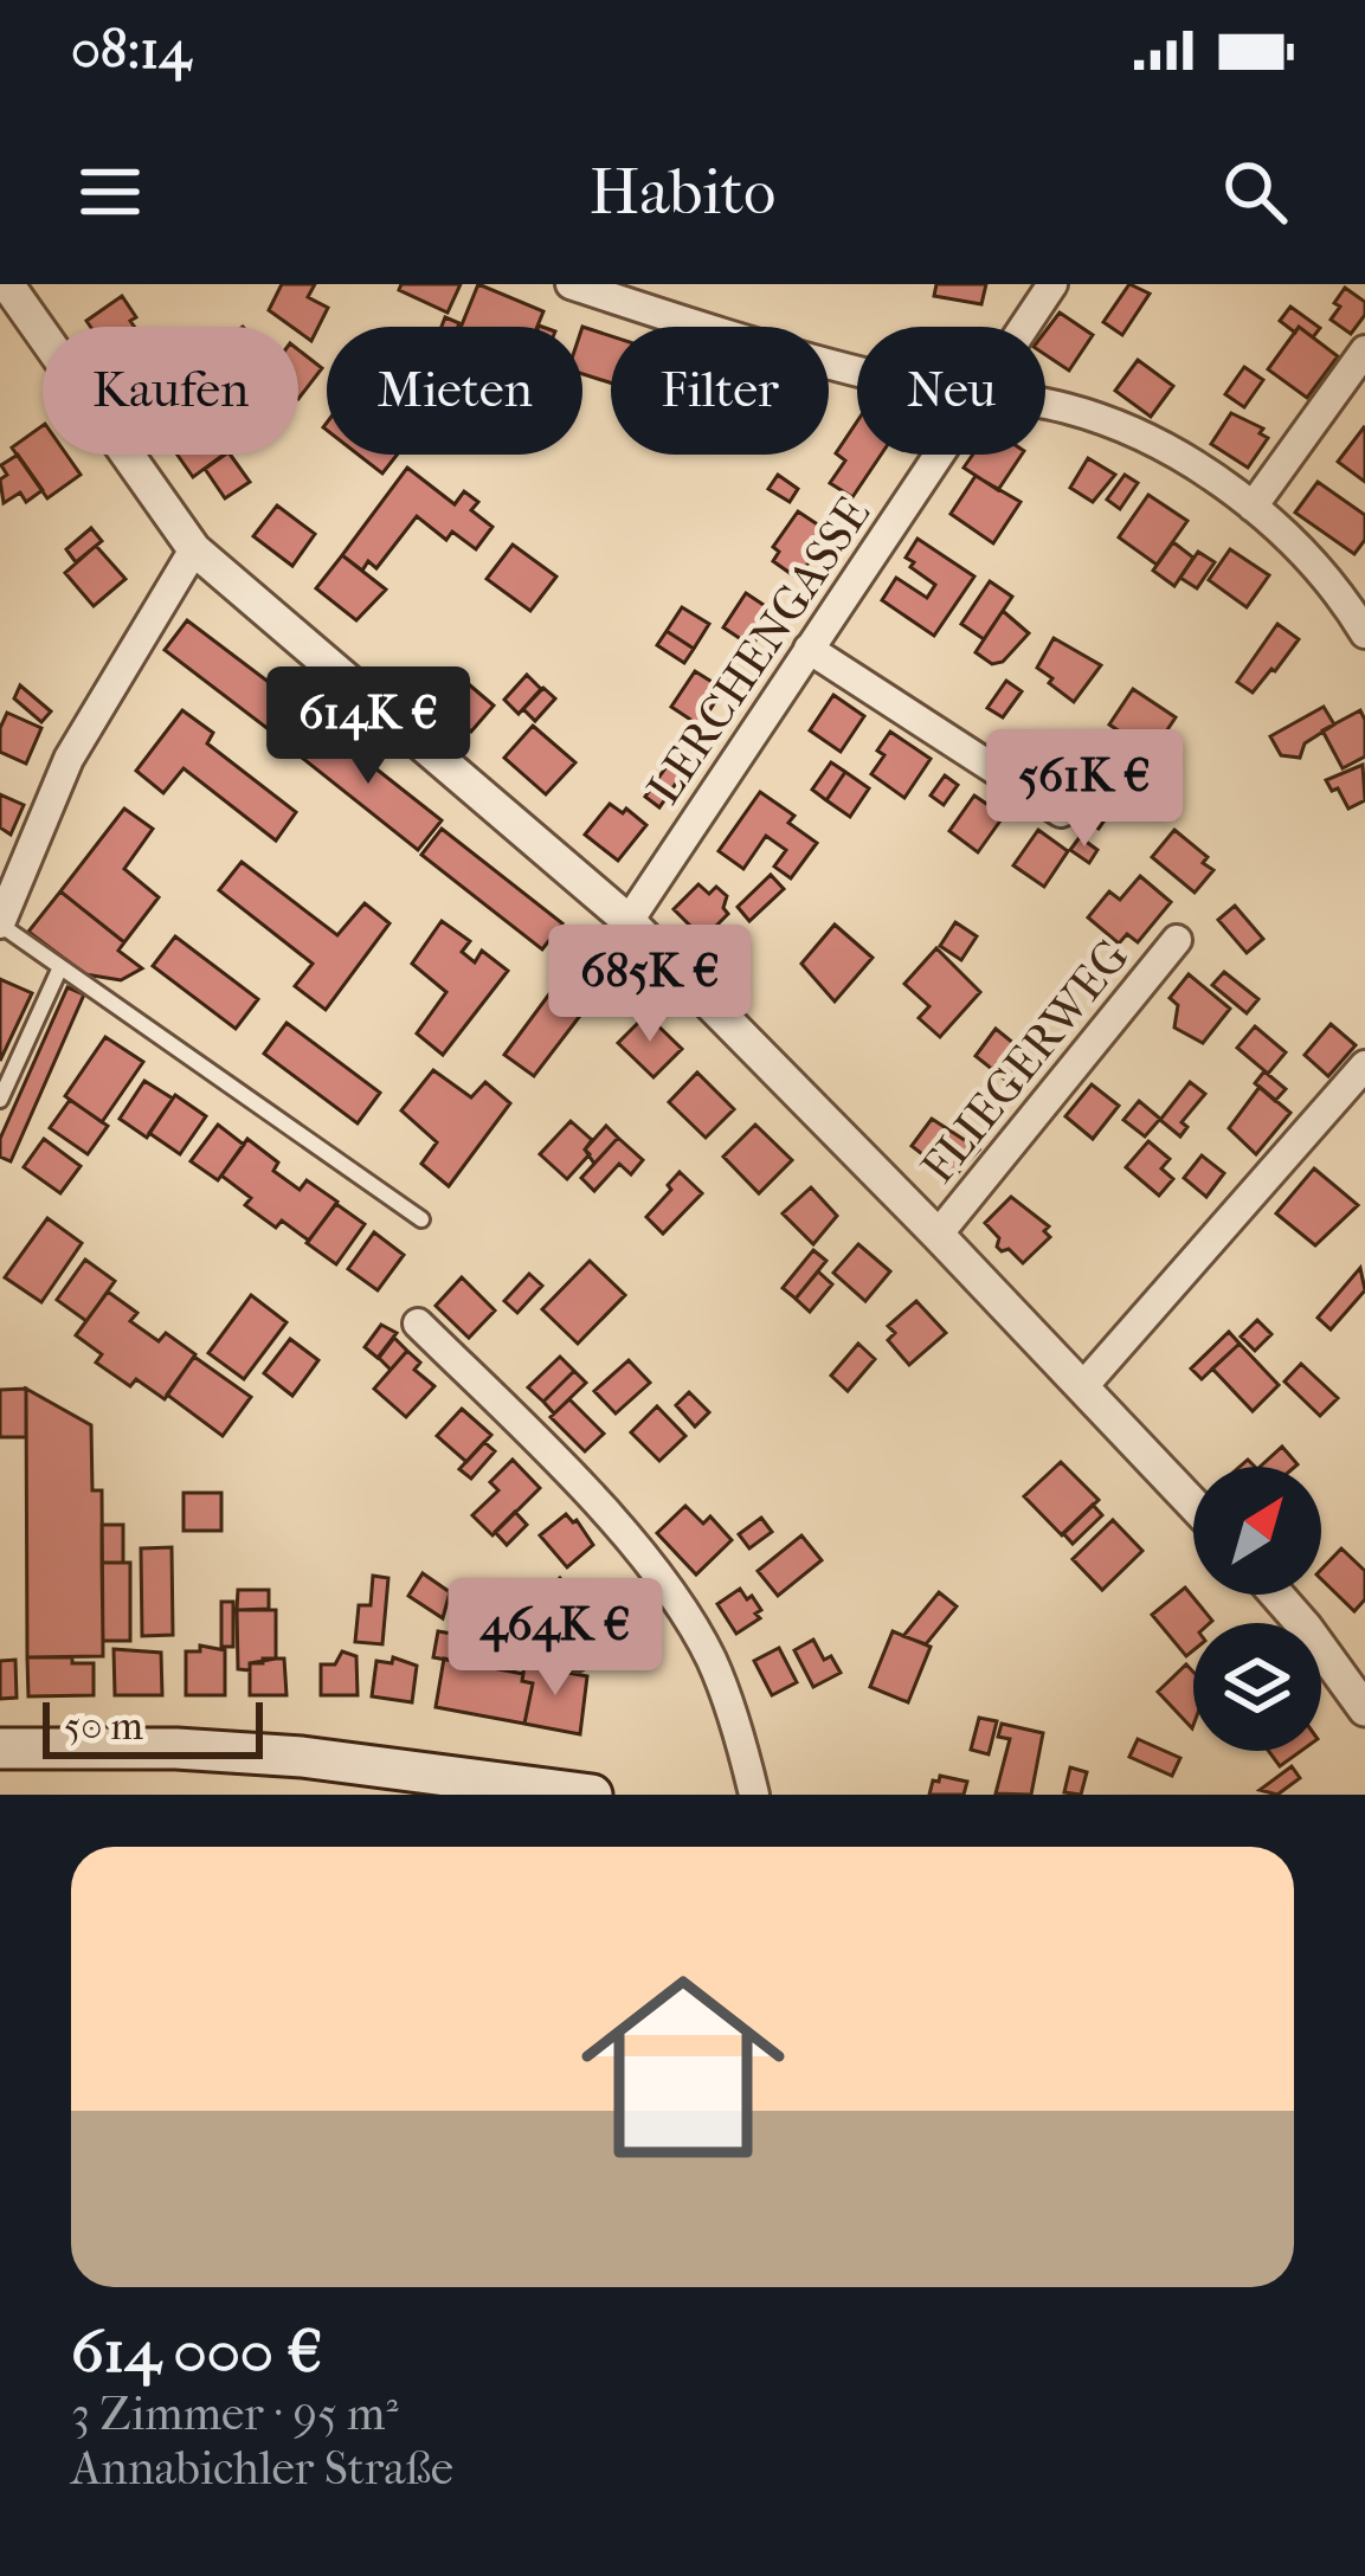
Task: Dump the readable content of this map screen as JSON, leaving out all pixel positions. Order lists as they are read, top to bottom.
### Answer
{
  "streets": {
    "street": ["LERCHENGASSE", "FLIEGERWEG"]
  },
  "scale_bar": "50 m",
  "north": "top right",
  "page": {
    "status": "08:14",
    "header": "Habito",
    "chip": [
      "Kaufen",
      "Mieten",
      "Filter",
      "Neu"
    ],
    "price": [
      "614K €",
      "561K €",
      "685K €",
      "464K €"
    ],
    "scale": "50 m",
    "list": [
      {
        "name": "614 000 €",
        "note": "3 Zimmer · 95 m² · Annabichler Straße"
      }
    ]
  }
}
